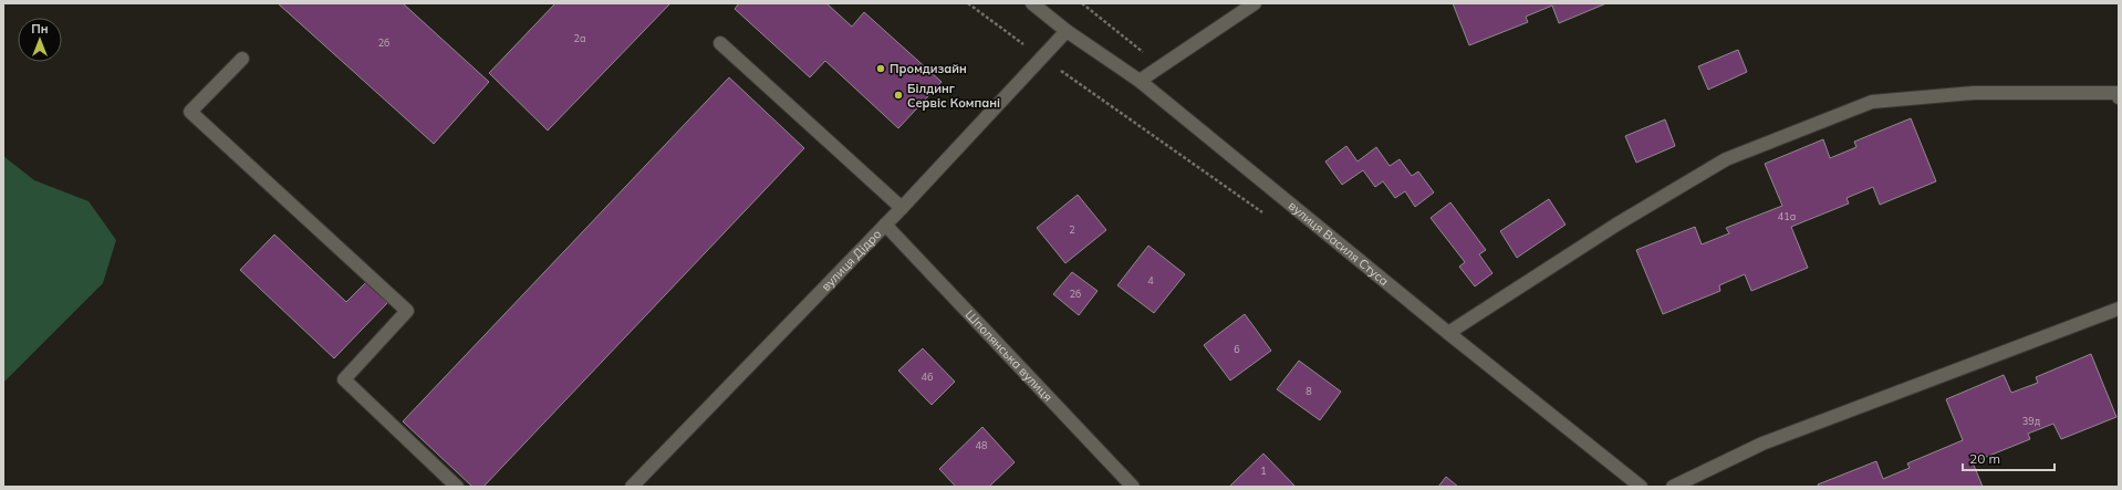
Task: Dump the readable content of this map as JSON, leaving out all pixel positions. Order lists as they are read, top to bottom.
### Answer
{
  "streets": {
    "street": ["вулиця Василя Стуса", "вулиця Дідро", "Шполянська вулиця"]
  },
  "crossings": [
    ["вулиця Василя Стуса", "вулиця Дідро"],
    ["вулиця Дідро", "Шполянська вулиця"]
  ],
  "places": ["Промдизайн", "Білдинг Сервіс Компані"],
  "house_numbers": [
    "2а",
    "2б",
    "41а",
    "2",
    "4",
    "2б",
    "6",
    "46",
    "8",
    "39д",
    "48",
    "1"
  ],
  "scale_bar": "20 m",
  "north": "top"
}
